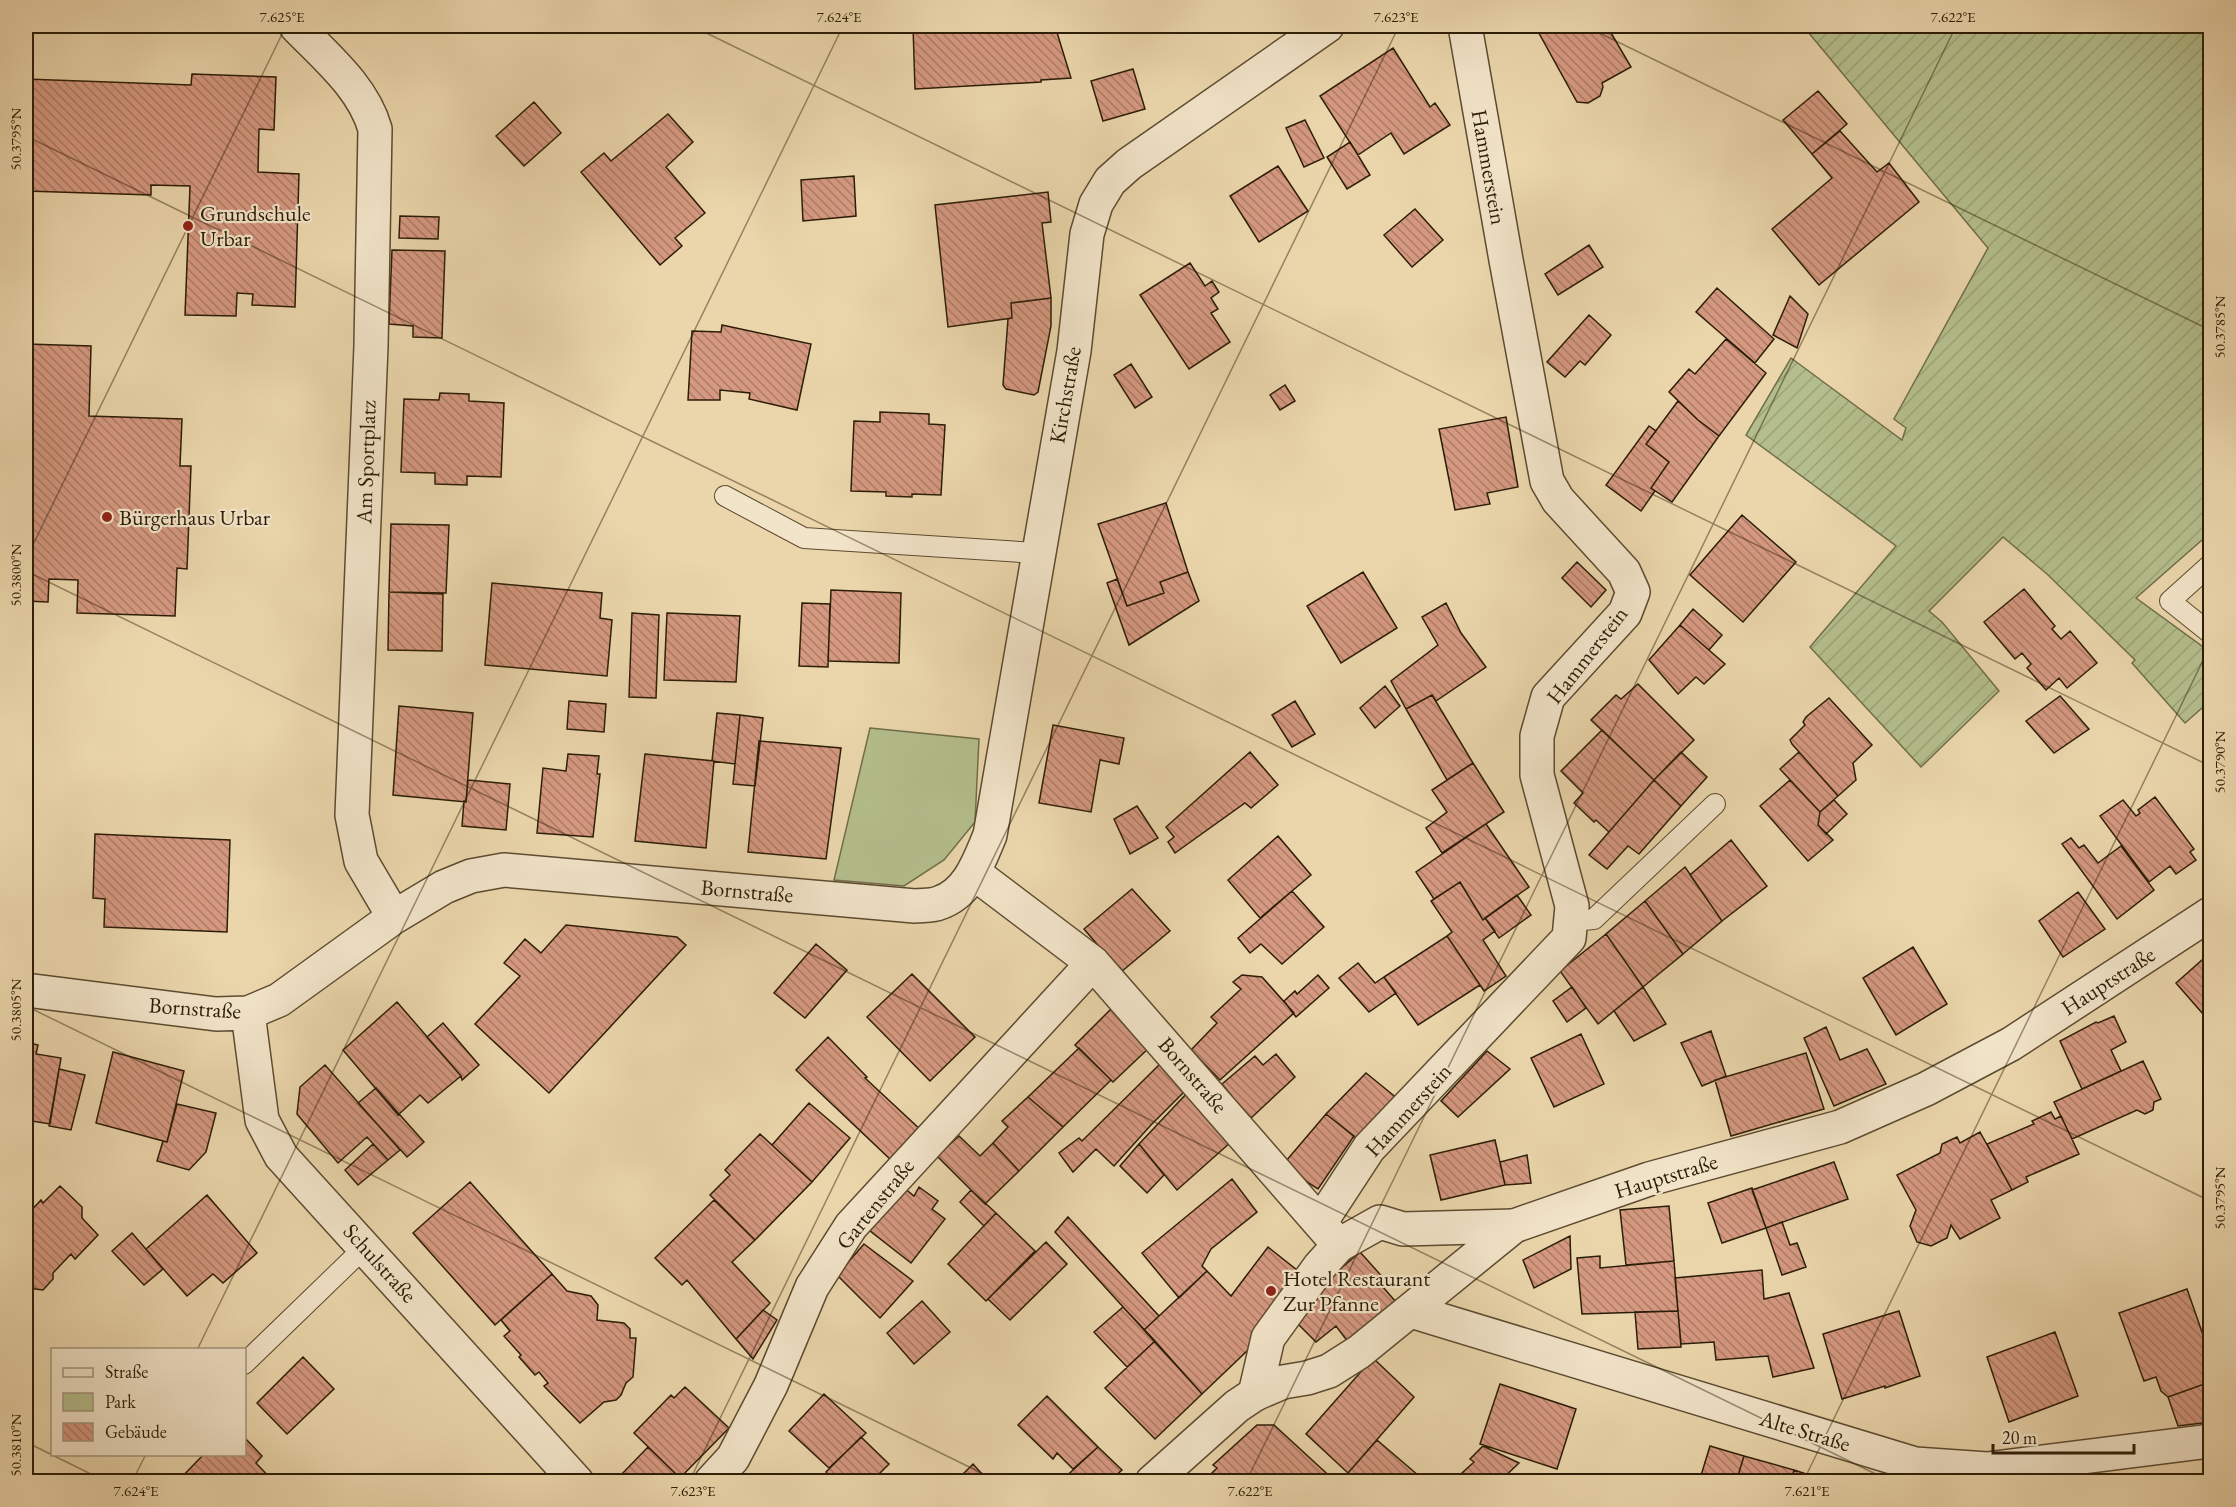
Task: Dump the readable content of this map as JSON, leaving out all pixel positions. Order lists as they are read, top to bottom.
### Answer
{
  "streets": {
    "street": [
      "Hammerstein",
      "Kirchstraße",
      "Am Sportplatz",
      "Bornstraße",
      "Hauptstraße",
      "Gartenstraße",
      "Schulstraße",
      "Alte Straße"
    ]
  },
  "crossings": [
    ["Hammerstein", "Bornstraße"],
    ["Kirchstraße", "Bornstraße"],
    ["Am Sportplatz", "Bornstraße"],
    ["Bornstraße", "Gartenstraße"],
    ["Bornstraße", "Schulstraße"],
    ["Hauptstraße", "Alte Straße"]
  ],
  "places": ["Grundschule Urbar", "Bürgerhaus Urbar", "Hotel Restaurant Zur Pfanne"],
  "legend": ["Straße", "Park", "Gebäude"],
  "scale_bar": "20 m",
  "coordinates": [
    "7.625°E",
    "7.624°E",
    "7.623°E",
    "7.622°E",
    "50.3795°N",
    "50.3785°N",
    "50.3800°N",
    "50.3790°N",
    "50.3805°N",
    "50.3810°N",
    "7.621°E"
  ]
}
